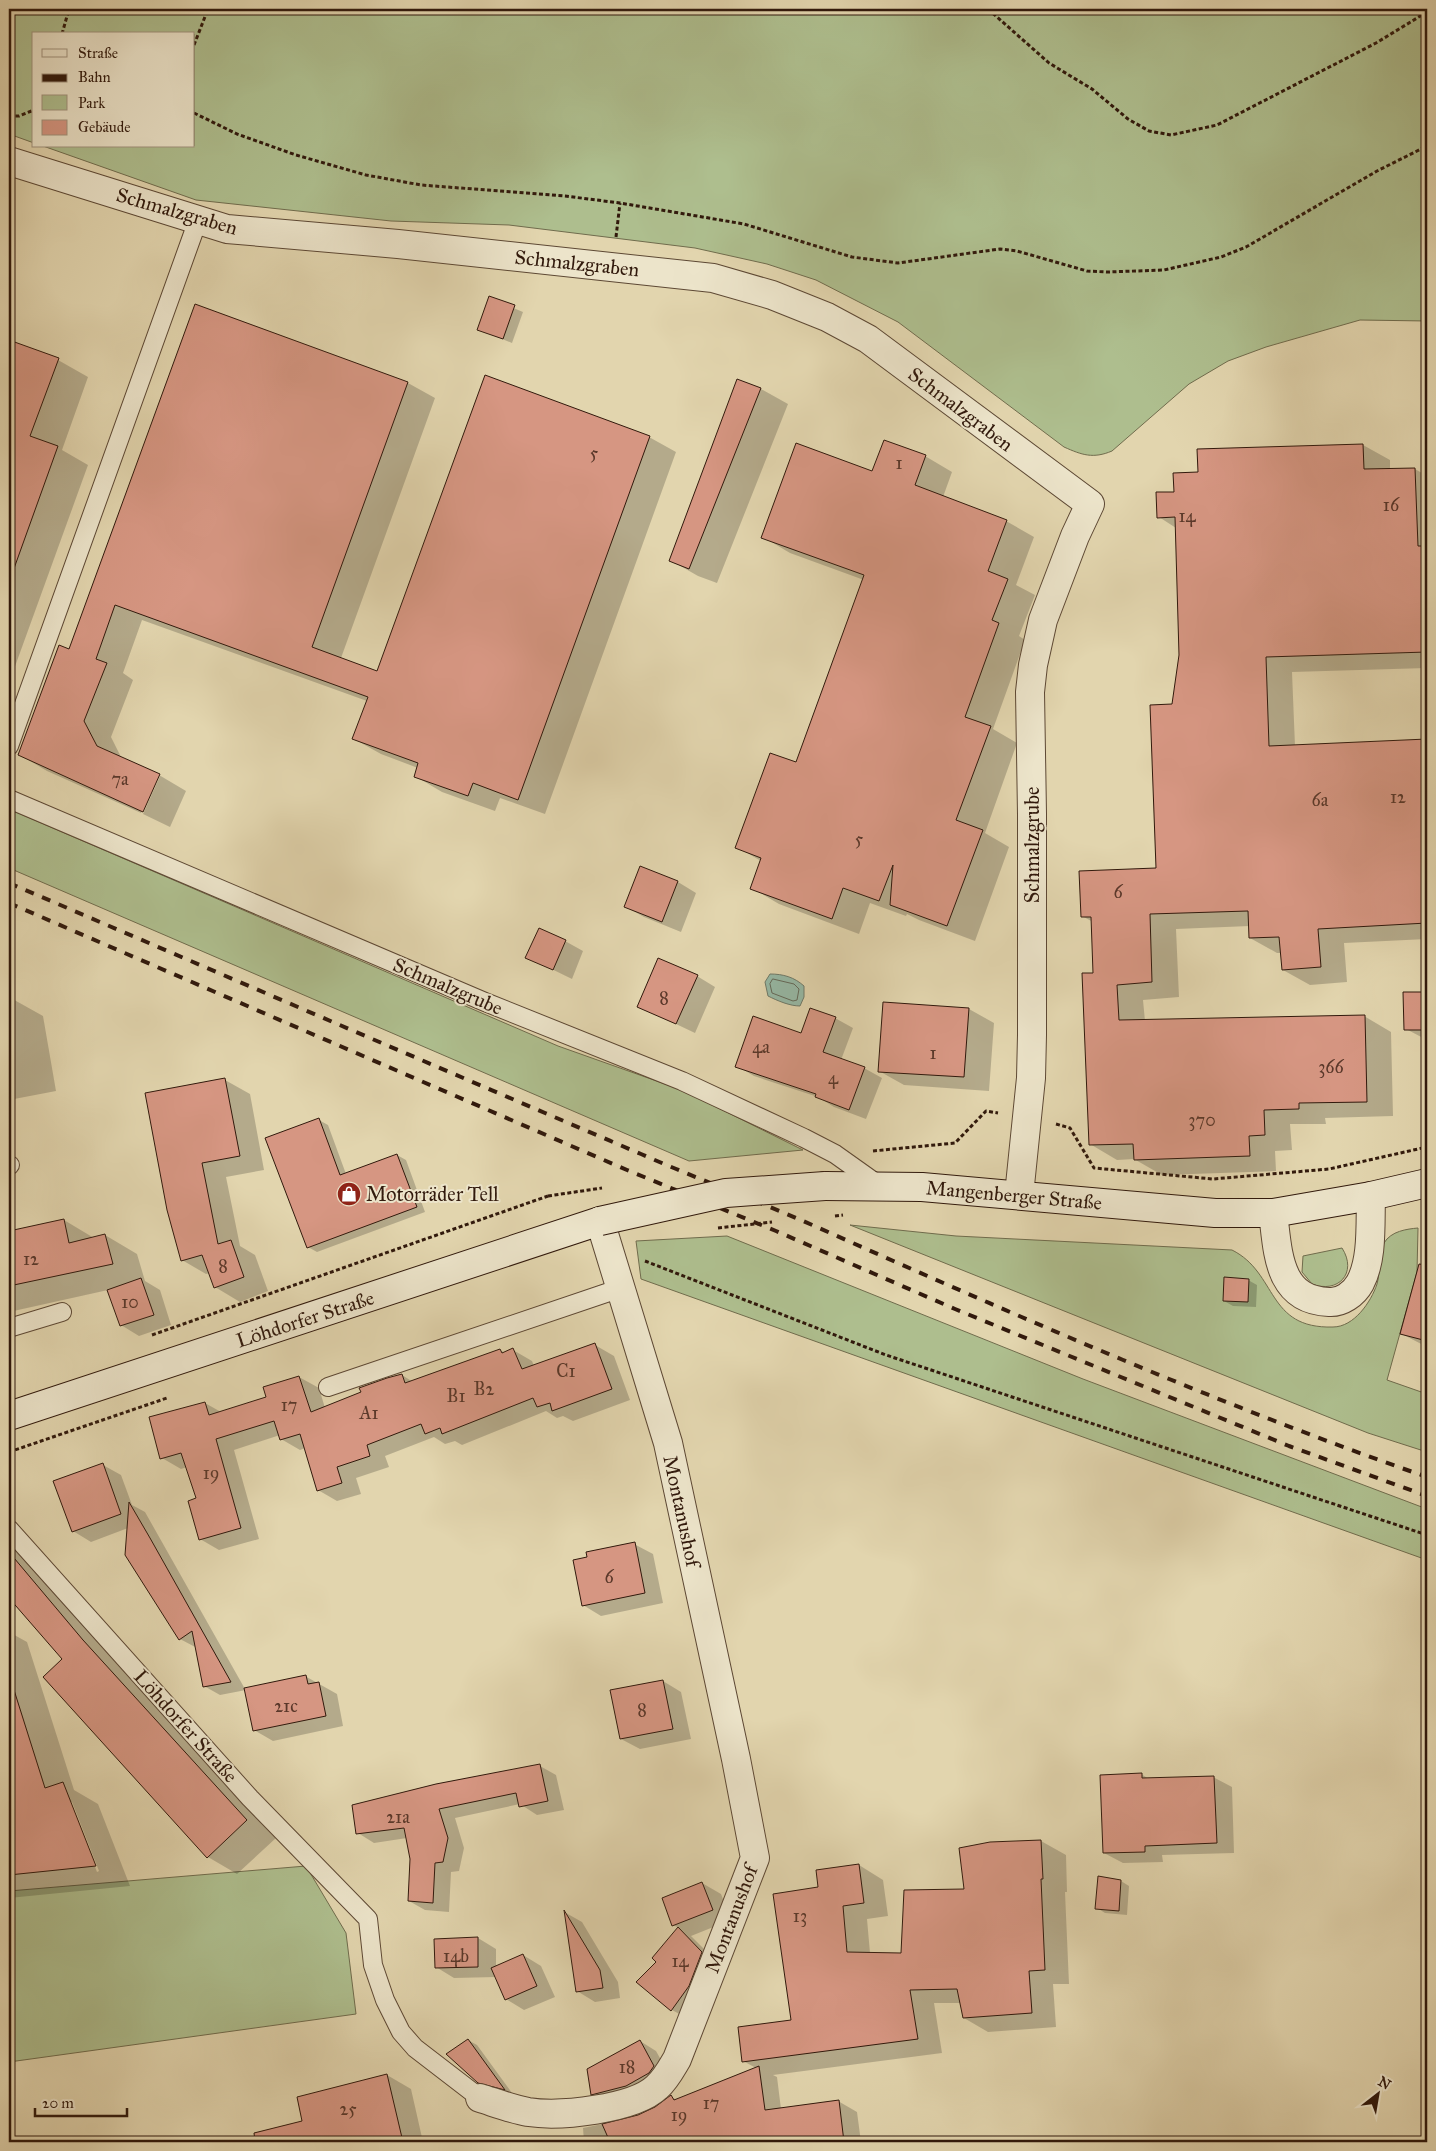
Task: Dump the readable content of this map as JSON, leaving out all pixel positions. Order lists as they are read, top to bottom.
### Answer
{
  "streets": {
    "street": [
      "Schmalzgraben",
      "Schmalzgrube",
      "Mangenberger Straße",
      "Löhdorfer Straße",
      "Montanushof"
    ]
  },
  "crossings": [
    ["Schmalzgraben", "Schmalzgrube"],
    ["Schmalzgrube", "Mangenberger Straße"],
    ["Mangenberger Straße", "Löhdorfer Straße"],
    ["Mangenberger Straße", "Montanushof"],
    ["Löhdorfer Straße", "Montanushof"]
  ],
  "places": {
    "shop": ["Motorräder Tell"]
  },
  "house_numbers": [
    "5",
    "1",
    "16",
    "14",
    "7a",
    "12",
    "6a",
    "5",
    "6",
    "8",
    "4a",
    "1",
    "366",
    "4",
    "370",
    "12",
    "8",
    "10",
    "C1",
    "B2",
    "B1",
    "17",
    "A1",
    "19",
    "6",
    "21c",
    "8",
    "21a",
    "13",
    "14b",
    "14",
    "18",
    "17",
    "25",
    "19"
  ],
  "legend": [
    "Straße",
    "Bahn",
    "Park",
    "Gebäude"
  ],
  "scale_bar": "20 m",
  "north": "top right"
}
